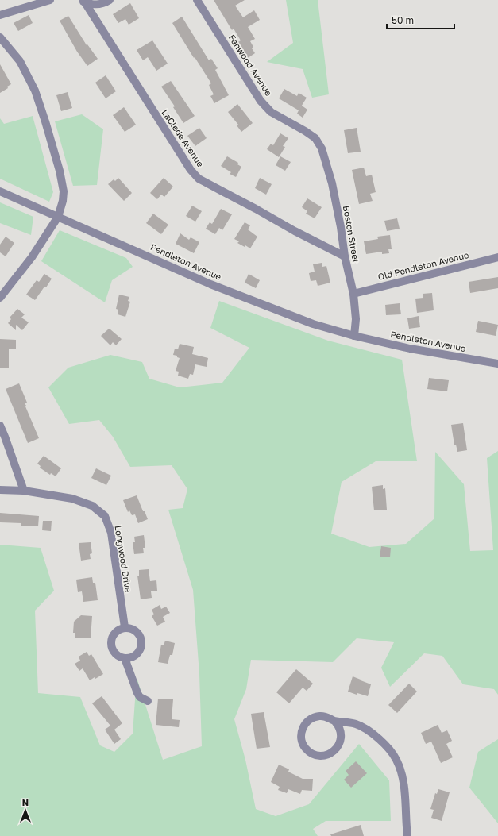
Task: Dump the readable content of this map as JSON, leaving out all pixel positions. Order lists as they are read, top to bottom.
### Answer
{
  "streets": {
    "street": [
      "Fanwood Avenue",
      "LaClede Avenue",
      "Boston Street",
      "Pendleton Avenue",
      "Old Pendleton Avenue",
      "Longwood Drive"
    ]
  },
  "crossings": [
    ["Fanwood Avenue", "Boston Street"],
    ["LaClede Avenue", "Boston Street"],
    ["Boston Street", "Pendleton Avenue"],
    ["Boston Street", "Old Pendleton Avenue"]
  ],
  "scale_bar": "50 m",
  "north": "top"
}
